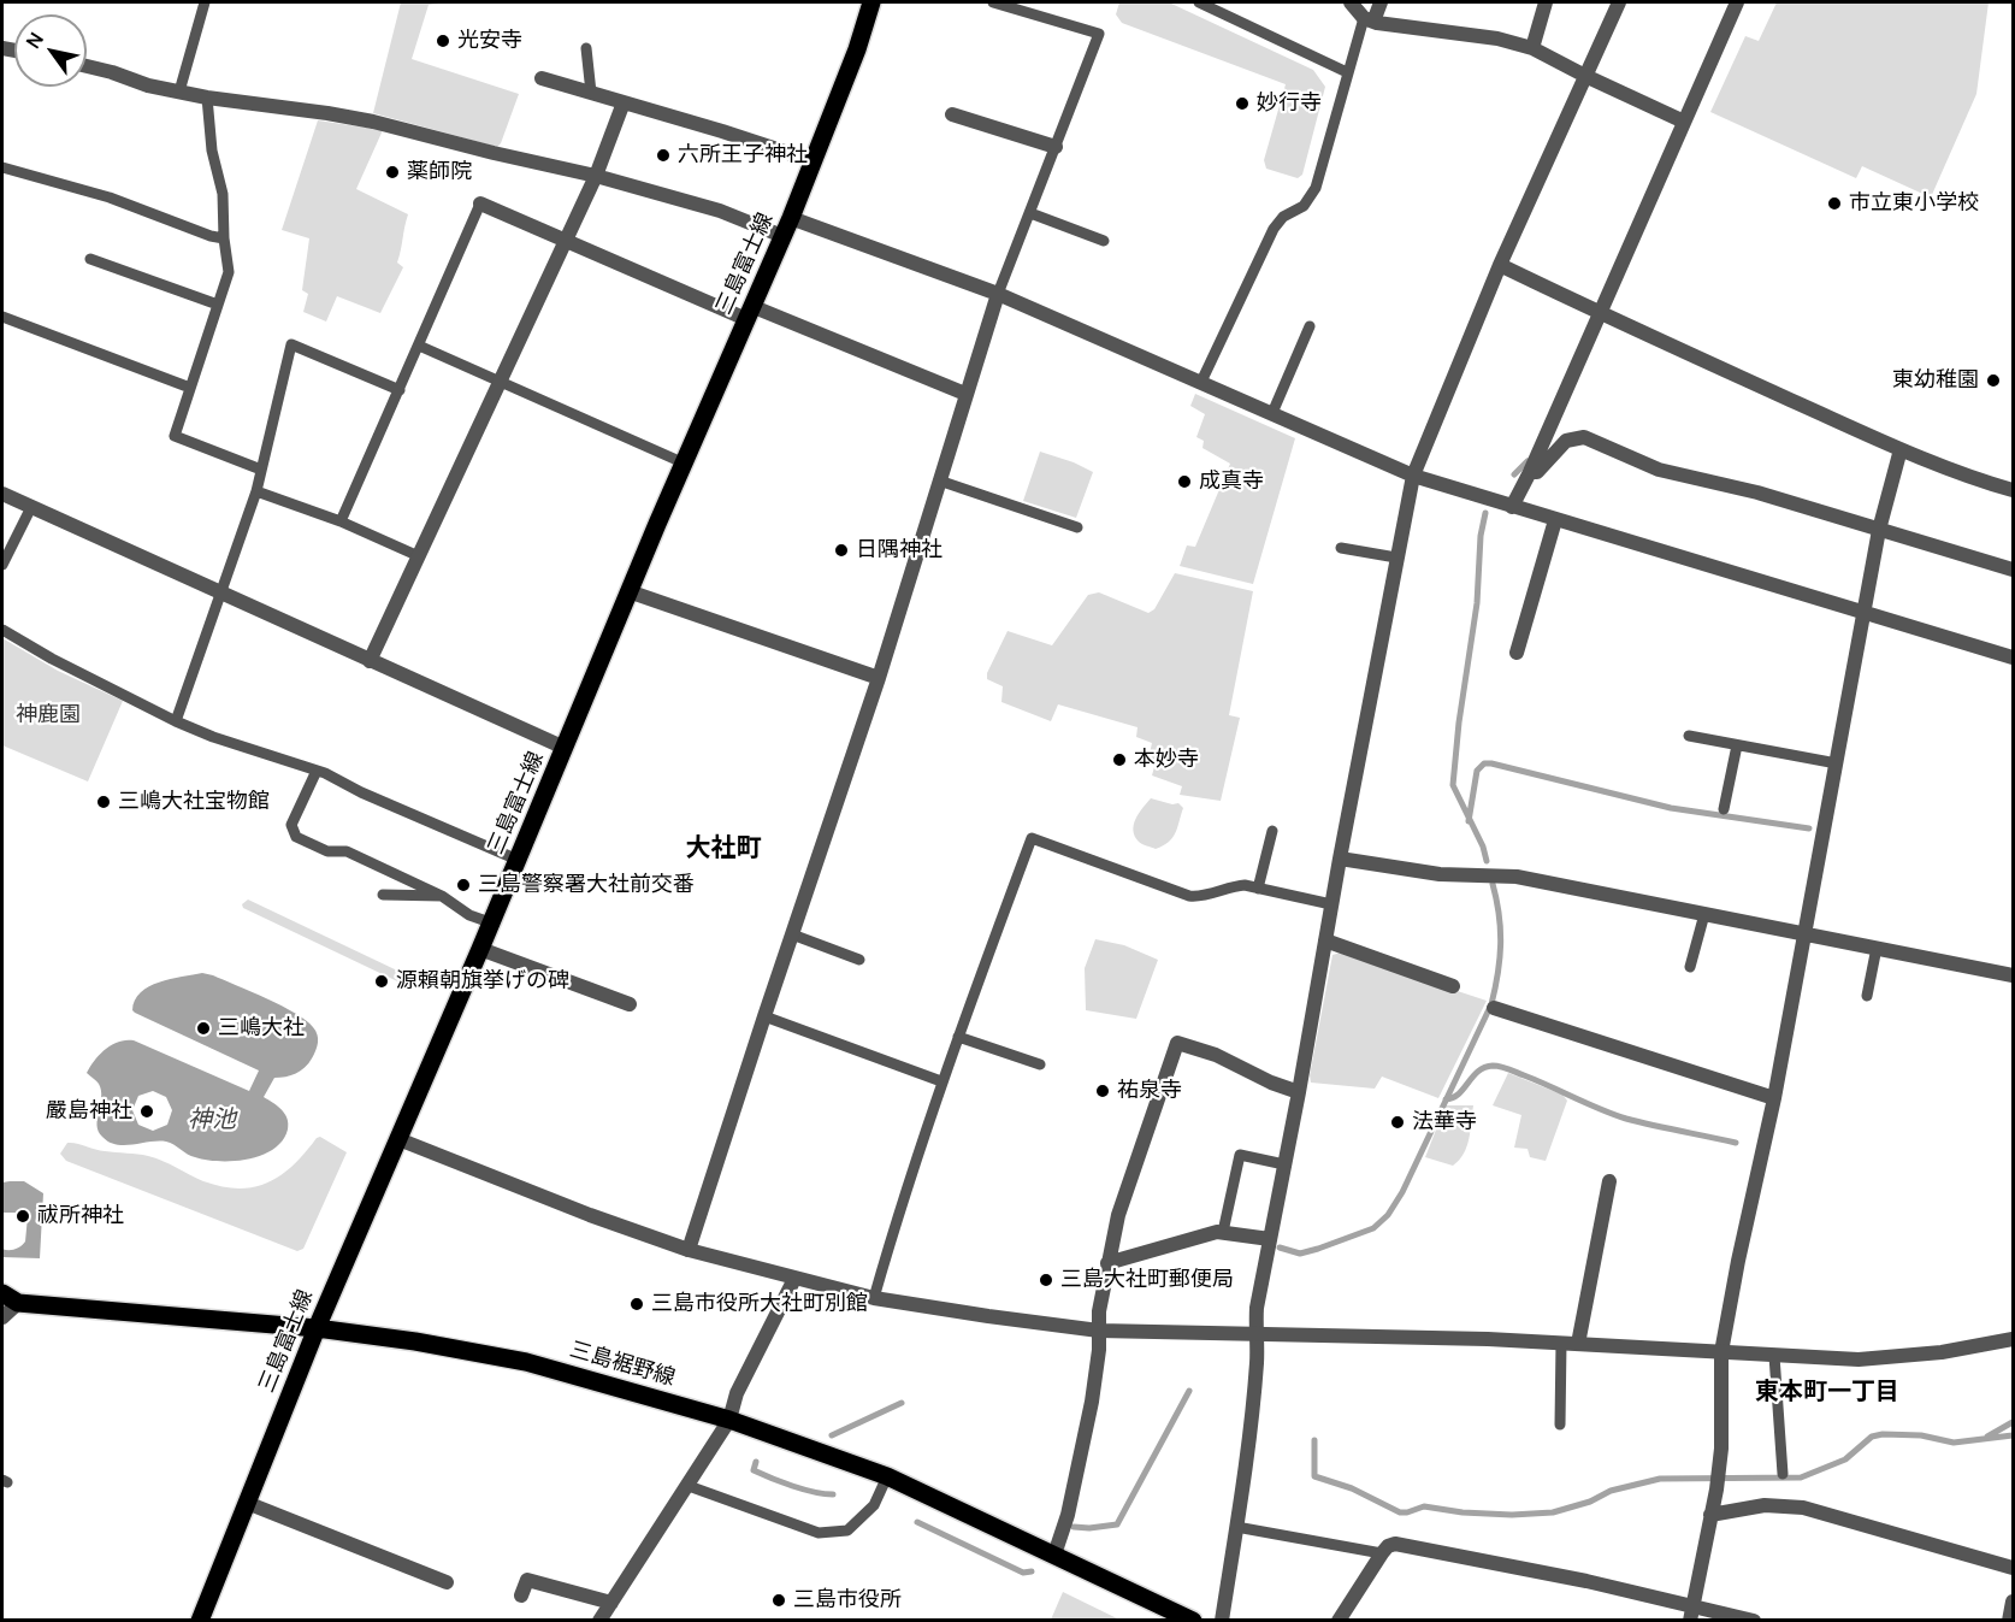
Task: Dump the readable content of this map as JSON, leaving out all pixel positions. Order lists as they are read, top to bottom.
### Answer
{
  "streets": {
    "main road": ["三島富士線", "三島裾野線"]
  },
  "crossings": [
    ["三島富士線", "三島裾野線"]
  ],
  "districts": ["大社町", "東本町一丁目"],
  "water": ["神池"],
  "parks": ["神鹿園"],
  "places": [
    "光安寺",
    "妙行寺",
    "六所王子神社",
    "薬師院",
    "市立東小学校",
    "東幼稚園",
    "成真寺",
    "日隅神社",
    "本妙寺",
    "三嶋大社宝物館",
    "三島警察署大社前交番",
    "源賴朝旗挙げの碑",
    "三嶋大社",
    "祐泉寺",
    "嚴島神社",
    "法華寺",
    "祓所神社",
    "三島大社町郵便局",
    "三島市役所大社町別館",
    "三島市役所"
  ],
  "north": "top left"
}
